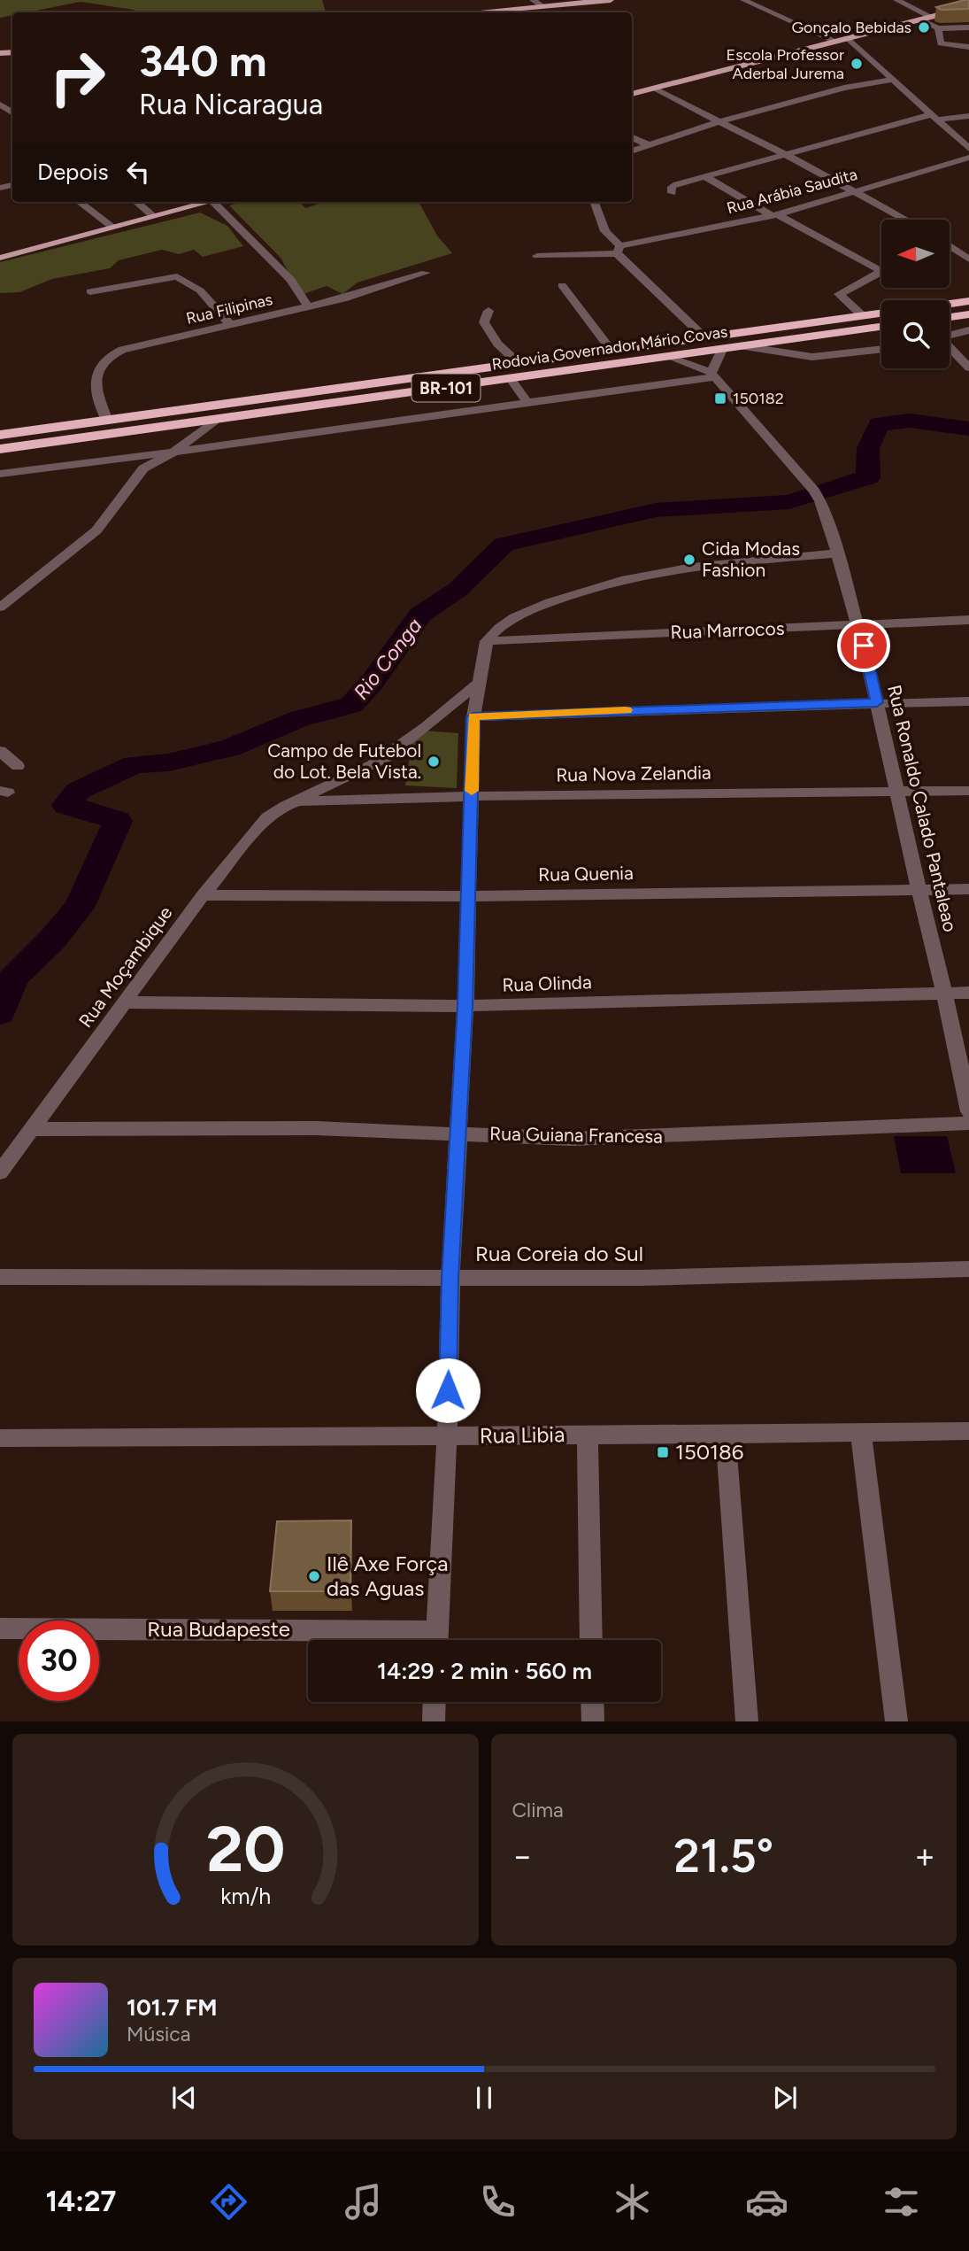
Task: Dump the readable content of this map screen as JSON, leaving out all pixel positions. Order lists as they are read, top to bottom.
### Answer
{
  "streets": {
    "highway": ["Rodovia Governador Mário Covas", "BR-101"],
    "street": [
      "Rua Arábia Saudita",
      "Rua Filipinas",
      "Rua Marrocos",
      "Rua Nova Zelandia",
      "Rua Ronaldo Calado Pantaleao",
      "Rua Quenia",
      "Rua Moçambique",
      "Rua Olinda",
      "Rua Guiana Francesa",
      "Rua Coreia do Sul",
      "Rua Libia",
      "Rua Budapeste"
    ]
  },
  "crossings": [
    ["Rua Filipinas", "Rodovia Governador Mário Covas"],
    ["Rua Marrocos", "Rua Ronaldo Calado Pantaleao"],
    ["Rua Nova Zelandia", "Rua Ronaldo Calado Pantaleao"],
    ["Rua Nova Zelandia", "Rua Moçambique"],
    ["Rua Ronaldo Calado Pantaleao", "Rua Quenia"],
    ["Rua Ronaldo Calado Pantaleao", "Rua Olinda"],
    ["Rua Quenia", "Rua Moçambique"],
    ["Rua Moçambique", "Rua Olinda"],
    ["Rua Moçambique", "Rua Guiana Francesa"]
  ],
  "water": ["Rio Conga"],
  "places": {
    "other": [
      "Gonçalo Bebidas",
      "Escola Professor Aderbal Jurema",
      "Cida Modas Fashion",
      "Campo de Futebol do Lot. Bela Vista.",
      "Ilê Axe Força das Aguas"
    ],
    "transit": ["150182", "150186"]
  },
  "north": "left",
  "page": {
    "turn": ["340 m", "Rua Nicaragua"],
    "then": "Depois",
    "limit": "30",
    "trip": "14:29 · 2 min · 560 m",
    "tile": "Clima",
    "heat": ["−", "21.5°", "+"],
    "song": ["101.7 FM", "Música"],
    "tabs": "14:27",
    "gauge": ["20", "km/h"]
  }
}
